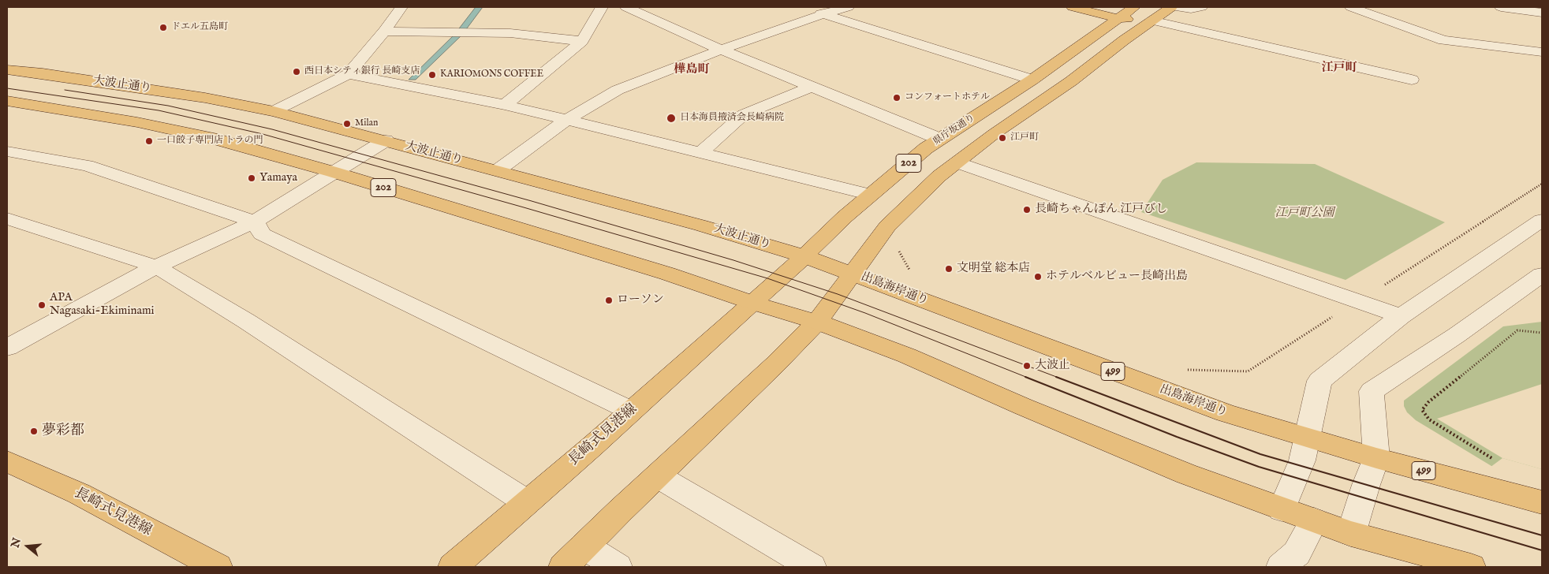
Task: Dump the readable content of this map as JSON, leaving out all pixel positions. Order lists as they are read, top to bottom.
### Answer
{
  "streets": {
    "main road": [
      "大波止通り",
      "県庁坂通り",
      "202",
      "出島海岸通り",
      "499",
      "長崎式見港線"
    ]
  },
  "crossings": [
    ["大波止通り", "県庁坂通り"],
    ["大波止通り", "202"],
    ["大波止通り", "出島海岸通り"],
    ["県庁坂通り", "202"],
    ["県庁坂通り", "長崎式見港線"],
    ["202", "出島海岸通り"],
    ["202", "長崎式見港線"]
  ],
  "districts": ["江戸町", "樺島町"],
  "parks": ["江戸町公園"],
  "places": [
    "ドエル五島町",
    "西日本シティ銀行 長崎支店",
    "KARIOMONS COFFEE",
    "コンフォートホテル",
    "日本海員掖済会長崎病院",
    "Milan",
    "江戸町",
    "一口餃子専門店 トラの門",
    "Yamaya",
    "長崎ちゃんぽん 江戸びし",
    "文明堂 総本店",
    "ホテルベルビュー長崎出島",
    "ローソン",
    "APA Nagasaki-Ekiminami",
    "大波止",
    "夢彩都"
  ],
  "north": "left"
}
